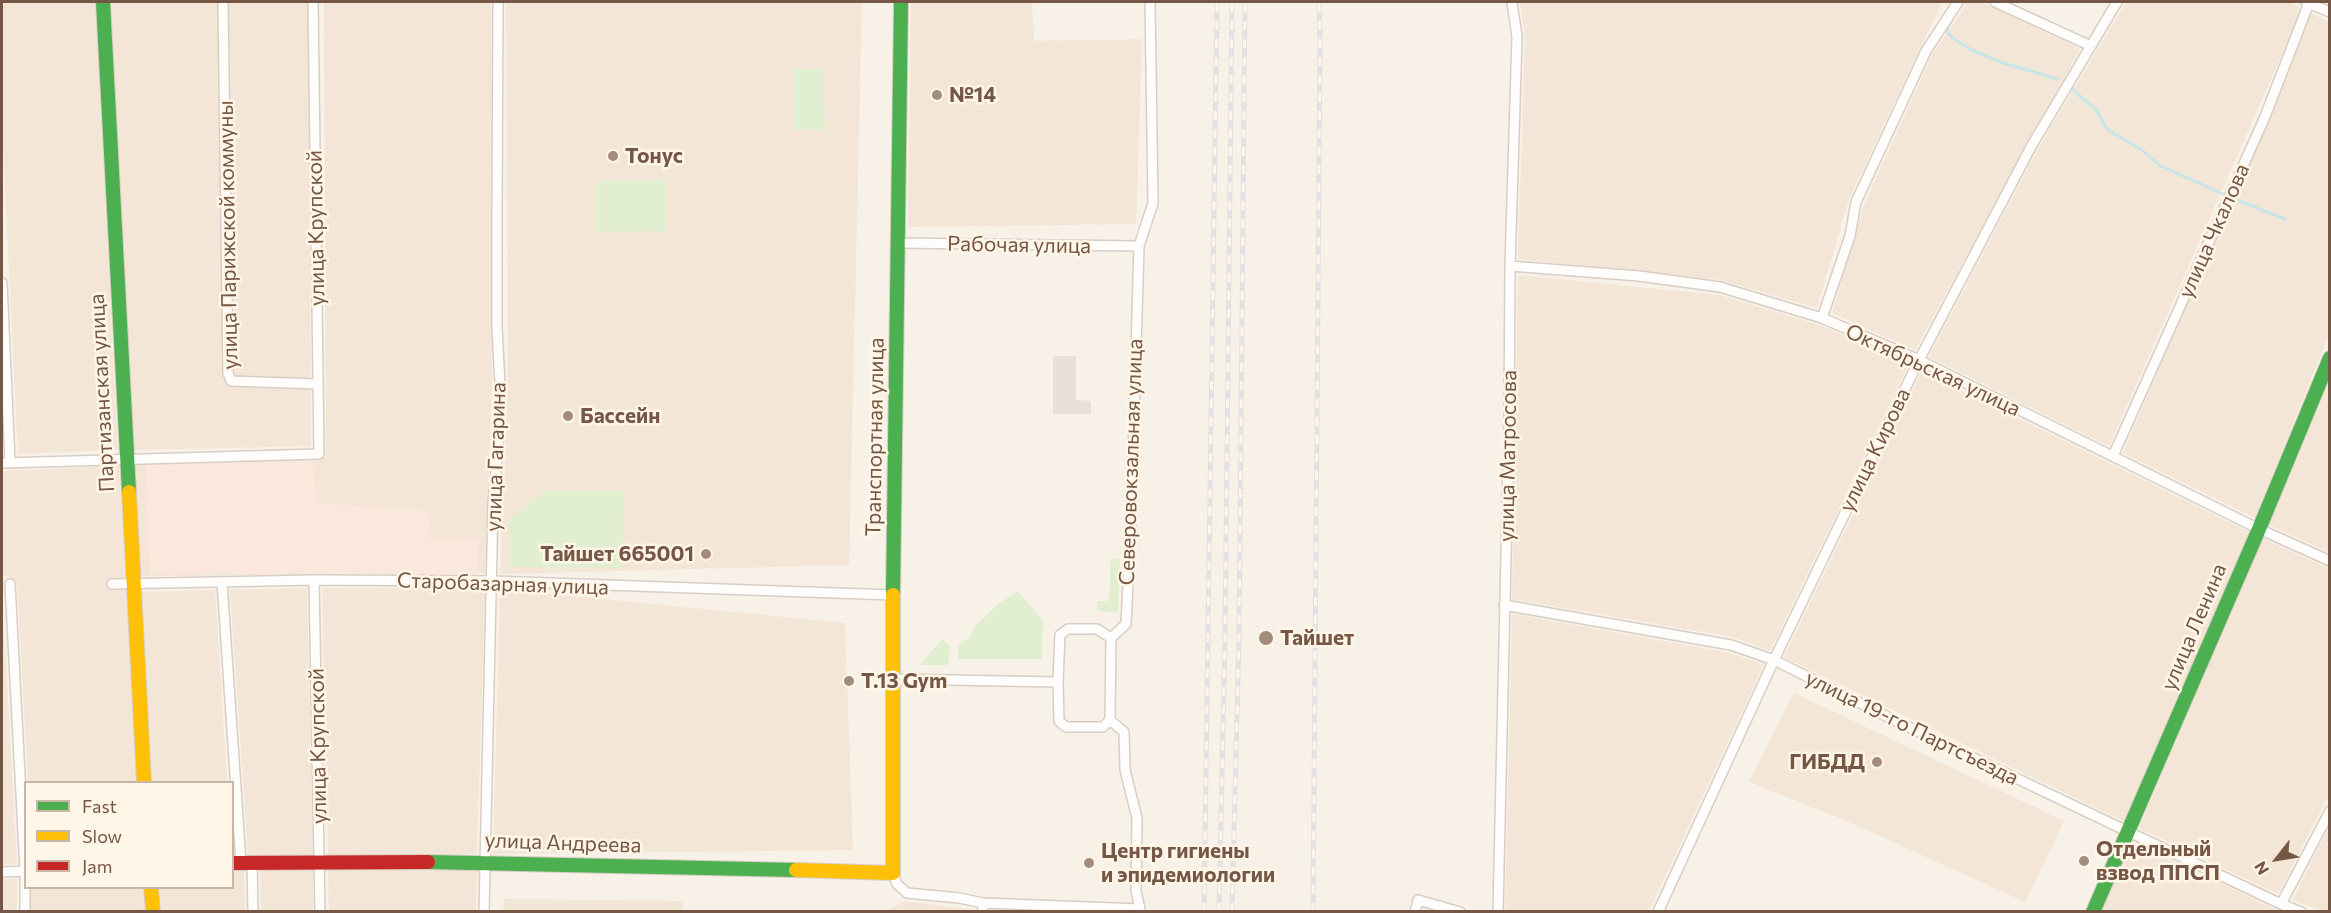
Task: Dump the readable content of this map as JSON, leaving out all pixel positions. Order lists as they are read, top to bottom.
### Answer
{
  "streets": {
    "street": [
      "улица Крупской",
      "улица Чкалова",
      "улица Парижской коммуны",
      "Рабочая улица",
      "Октябрьская улица",
      "Партизанская улица",
      "Транспортная улица",
      "улица Кирова",
      "улица Матросова",
      "улица Гагарина",
      "Северовокзальная улица",
      "Старобазарная улица",
      "улица Ленина",
      "улица 19-го Партсъезда",
      "улица Андреева"
    ]
  },
  "crossings": [
    ["улица Крупской", "улица Парижской коммуны"],
    ["улица Крупской", "Партизанская улица"],
    ["улица Крупской", "Старобазарная улица"],
    ["улица Крупской", "улица Андреева"],
    ["улица Чкалова", "Октябрьская улица"],
    ["Рабочая улица", "Транспортная улица"],
    ["Рабочая улица", "Северовокзальная улица"],
    ["Октябрьская улица", "улица Кирова"],
    ["Октябрьская улица", "улица Матросова"],
    ["Октябрьская улица", "улица Ленина"],
    ["Партизанская улица", "Старобазарная улица"],
    ["Транспортная улица", "Старобазарная улица"],
    ["Транспортная улица", "улица Андреева"],
    ["улица Кирова", "улица 19-го Партсъезда"],
    ["улица Матросова", "улица 19-го Партсъезда"],
    ["улица Гагарина", "Старобазарная улица"],
    ["улица Гагарина", "улица Андреева"],
    ["улица Ленина", "улица 19-го Партсъезда"]
  ],
  "places": [
    "№14",
    "Тонус",
    "Бассейн",
    "Тайшет 665001",
    "Тайшет",
    "T.13 Gym",
    "ГИБДД",
    "Отдельный взвод ППСП",
    "Центр гигиены и эпидемиологии"
  ],
  "legend": ["Fast", "Slow", "Jam"],
  "north": "bottom left"
}
